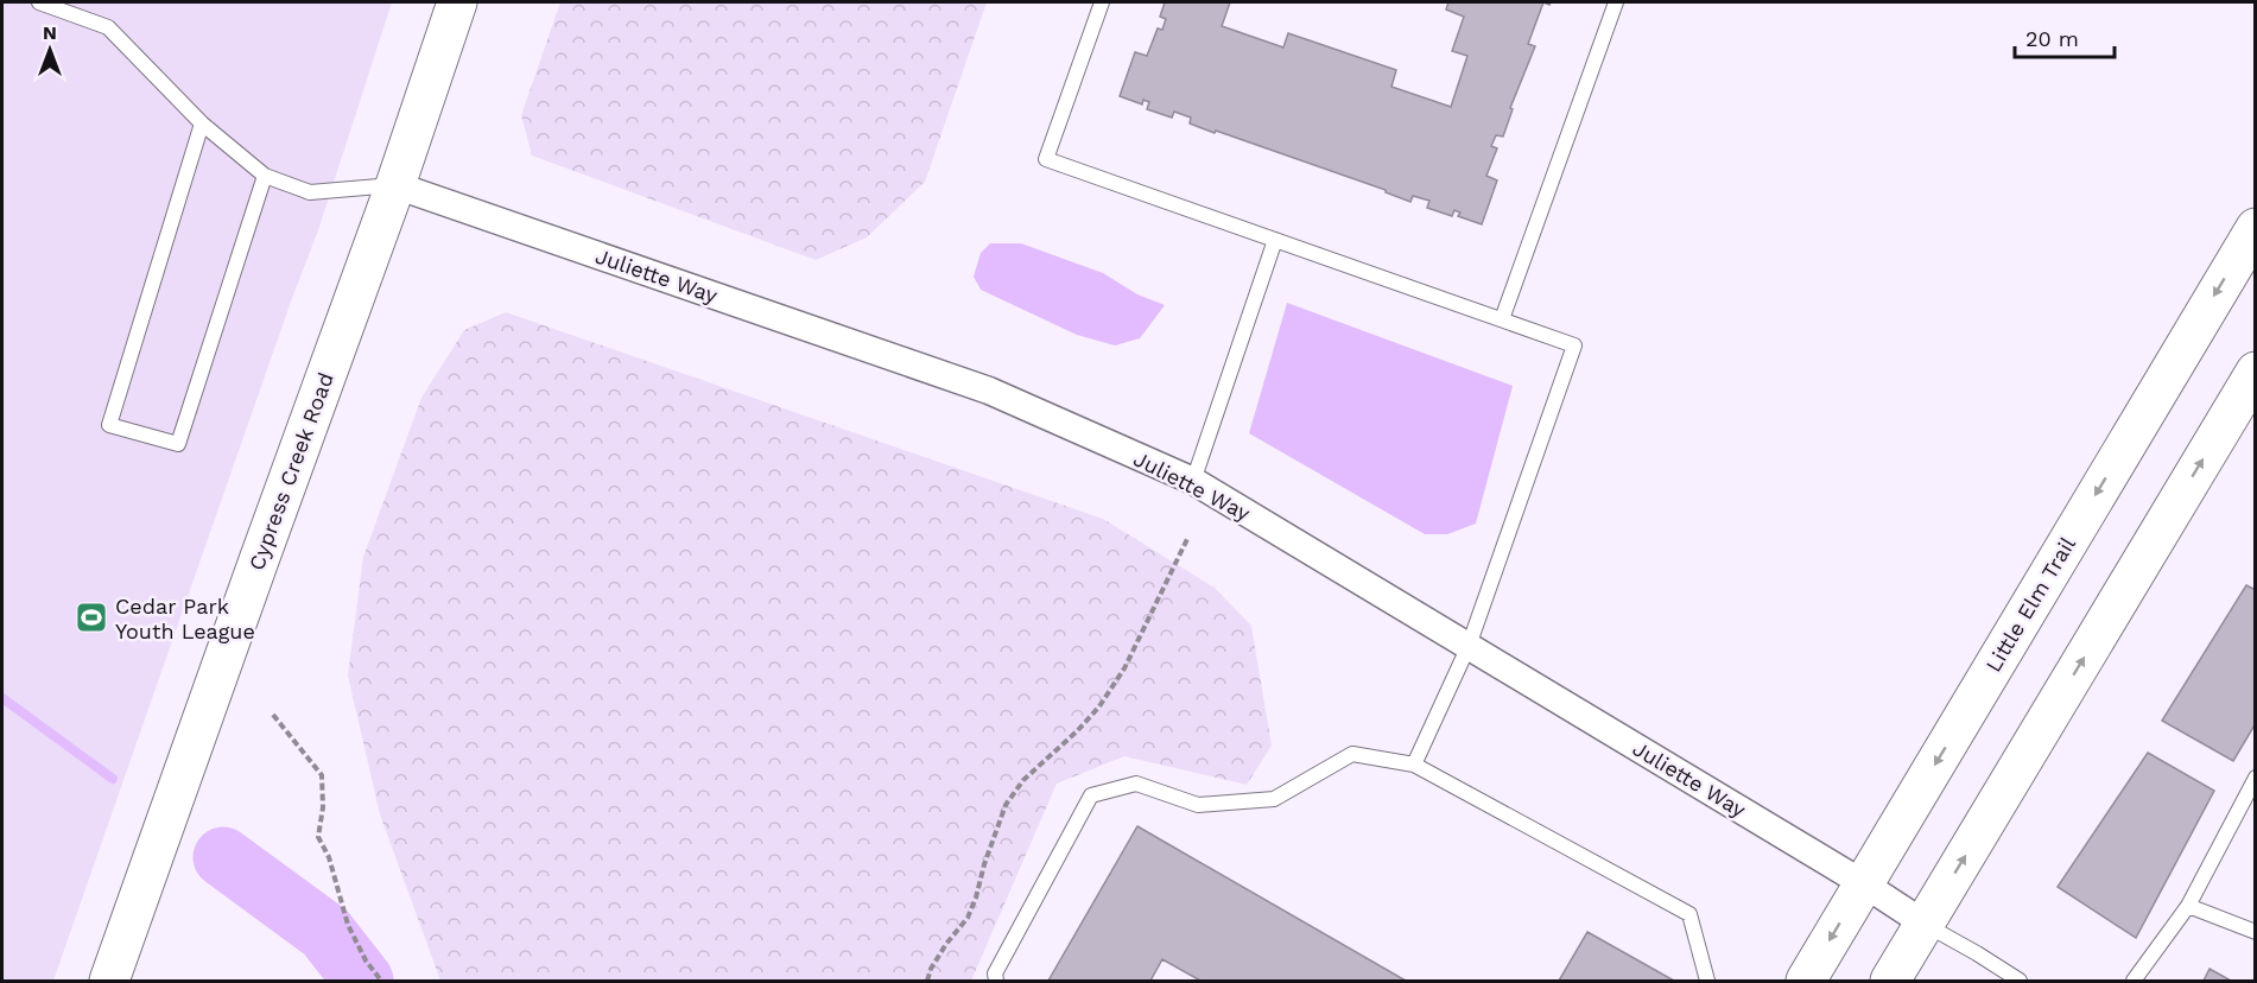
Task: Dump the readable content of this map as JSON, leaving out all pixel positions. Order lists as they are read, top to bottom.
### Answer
{
  "streets": {
    "street": ["Juliette Way", "Cypress Creek Road", "Little Elm Trail"]
  },
  "crossings": [
    ["Juliette Way", "Cypress Creek Road"],
    ["Juliette Way", "Little Elm Trail"]
  ],
  "places": {
    "sports": ["Cedar Park Youth League"]
  },
  "scale_bar": "20 m",
  "north": "top"
}
